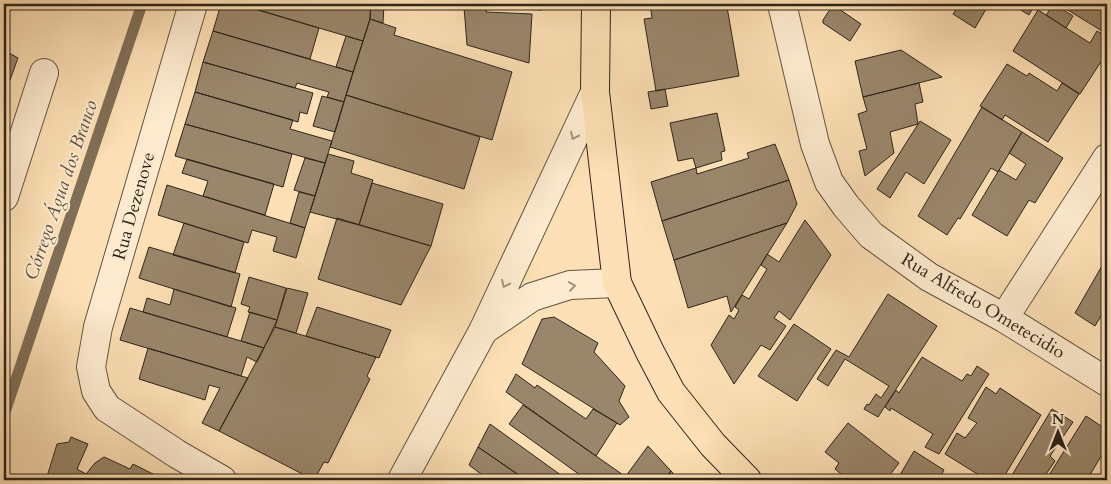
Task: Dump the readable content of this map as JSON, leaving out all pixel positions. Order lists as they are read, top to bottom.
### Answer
{
  "streets": {
    "street": ["Rua Dezenove", "Rua Alfredo Ometecidio"]
  },
  "water": ["Córrego Água dos Branco"],
  "north": "top"
}
